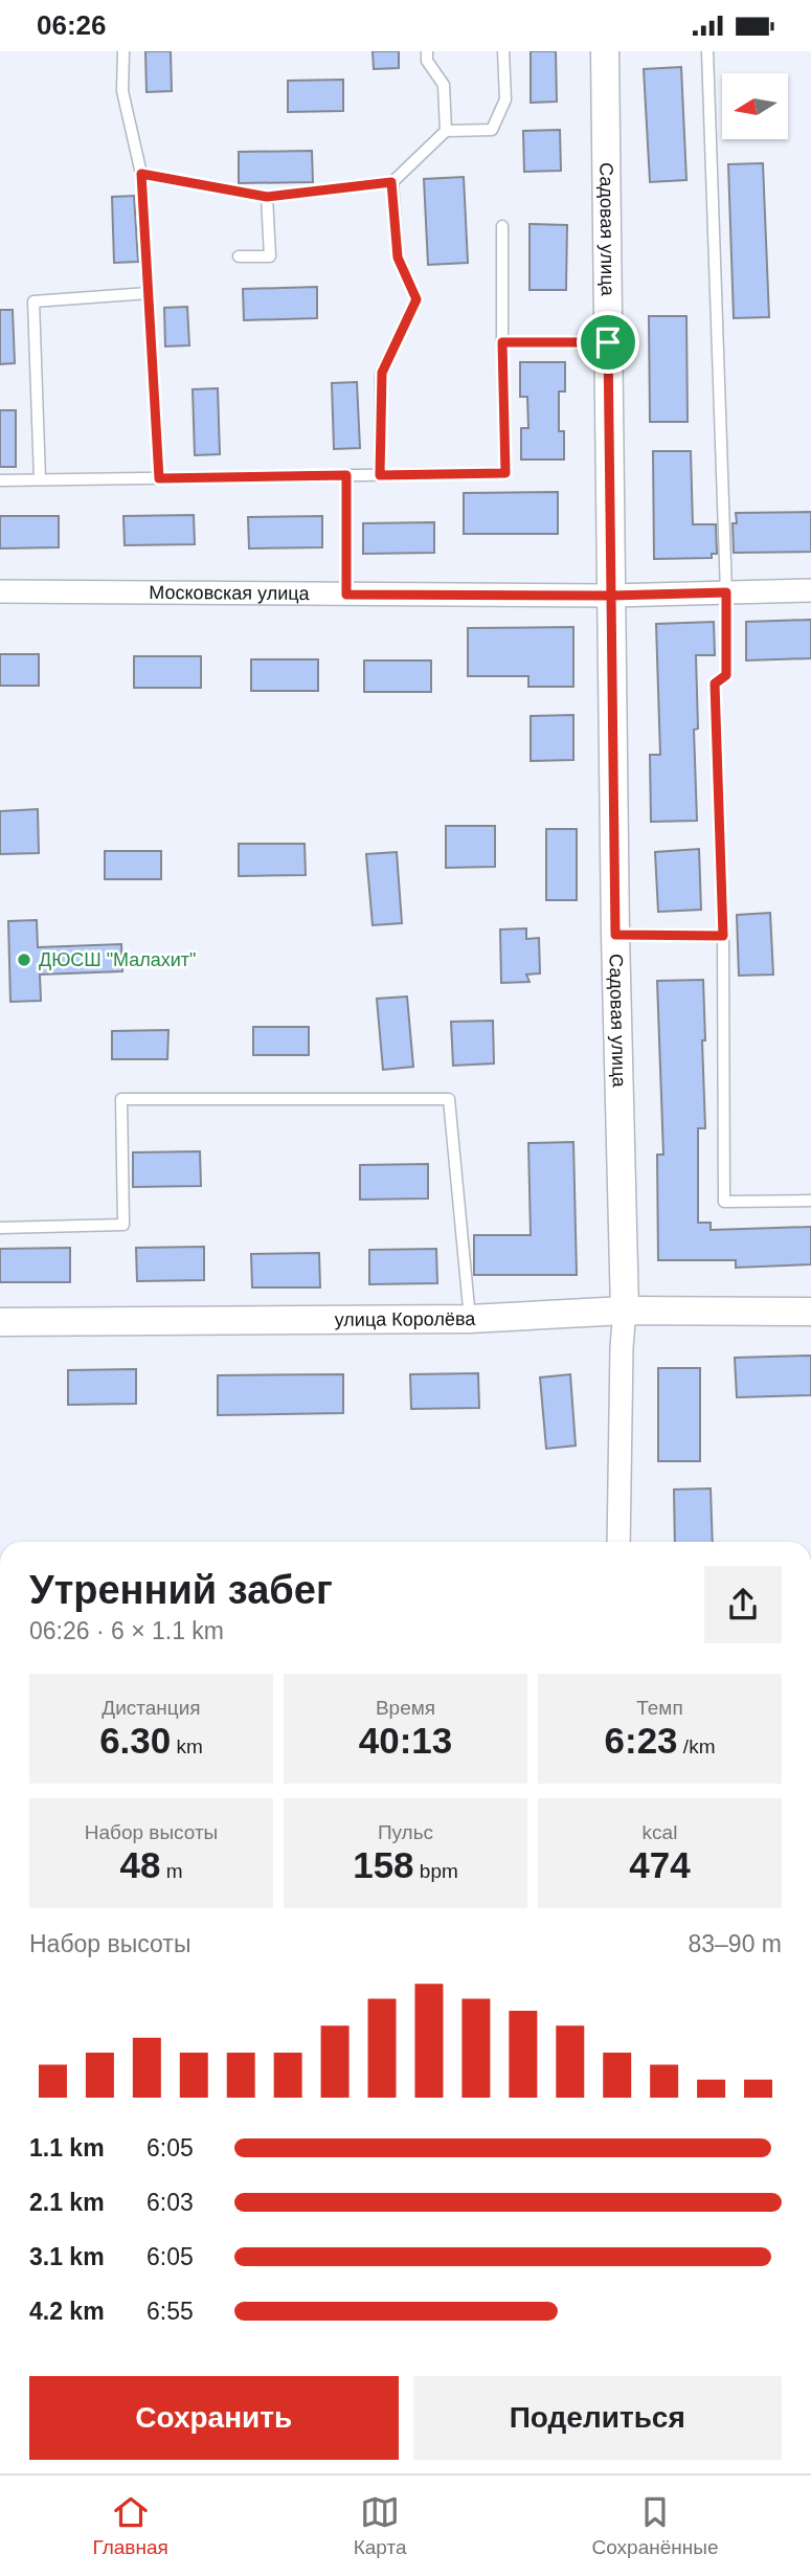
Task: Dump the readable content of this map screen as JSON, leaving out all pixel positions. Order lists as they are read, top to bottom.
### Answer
{
  "streets": {
    "street": ["Садовая улица", "Московская улица", "улица Королёва"]
  },
  "crossings": [
    ["Садовая улица", "Московская улица"],
    ["Садовая улица", "улица Королёва"]
  ],
  "places": ["ДЮСШ \"Малахит\""],
  "north": "left",
  "page": {
    "status": "06:26",
    "heading": ["Утренний забег", "06:26 · 6 × 1.1 km"],
    "stats": [
      ["Дистанция", "6.30 km"],
      ["Время", "40:13"],
      ["Темп", "6:23 /km"],
      ["Набор высоты", "48 m"],
      ["Пульс", "158 bpm"],
      ["kcal", "474"]
    ],
    "chart": ["Набор высоты", "83–90 m"],
    "list": [
      {
        "name": "1.1 km",
        "note": "6:05"
      },
      {
        "name": "2.1 km",
        "note": "6:03"
      },
      {
        "name": "3.1 km",
        "note": "6:05"
      },
      {
        "name": "4.2 km",
        "note": "6:55"
      }
    ],
    "buttons": ["Сохранить", "Поделиться"],
    "tabs": ["Главная", "Карта", "Сохранённые"]
  }
}
